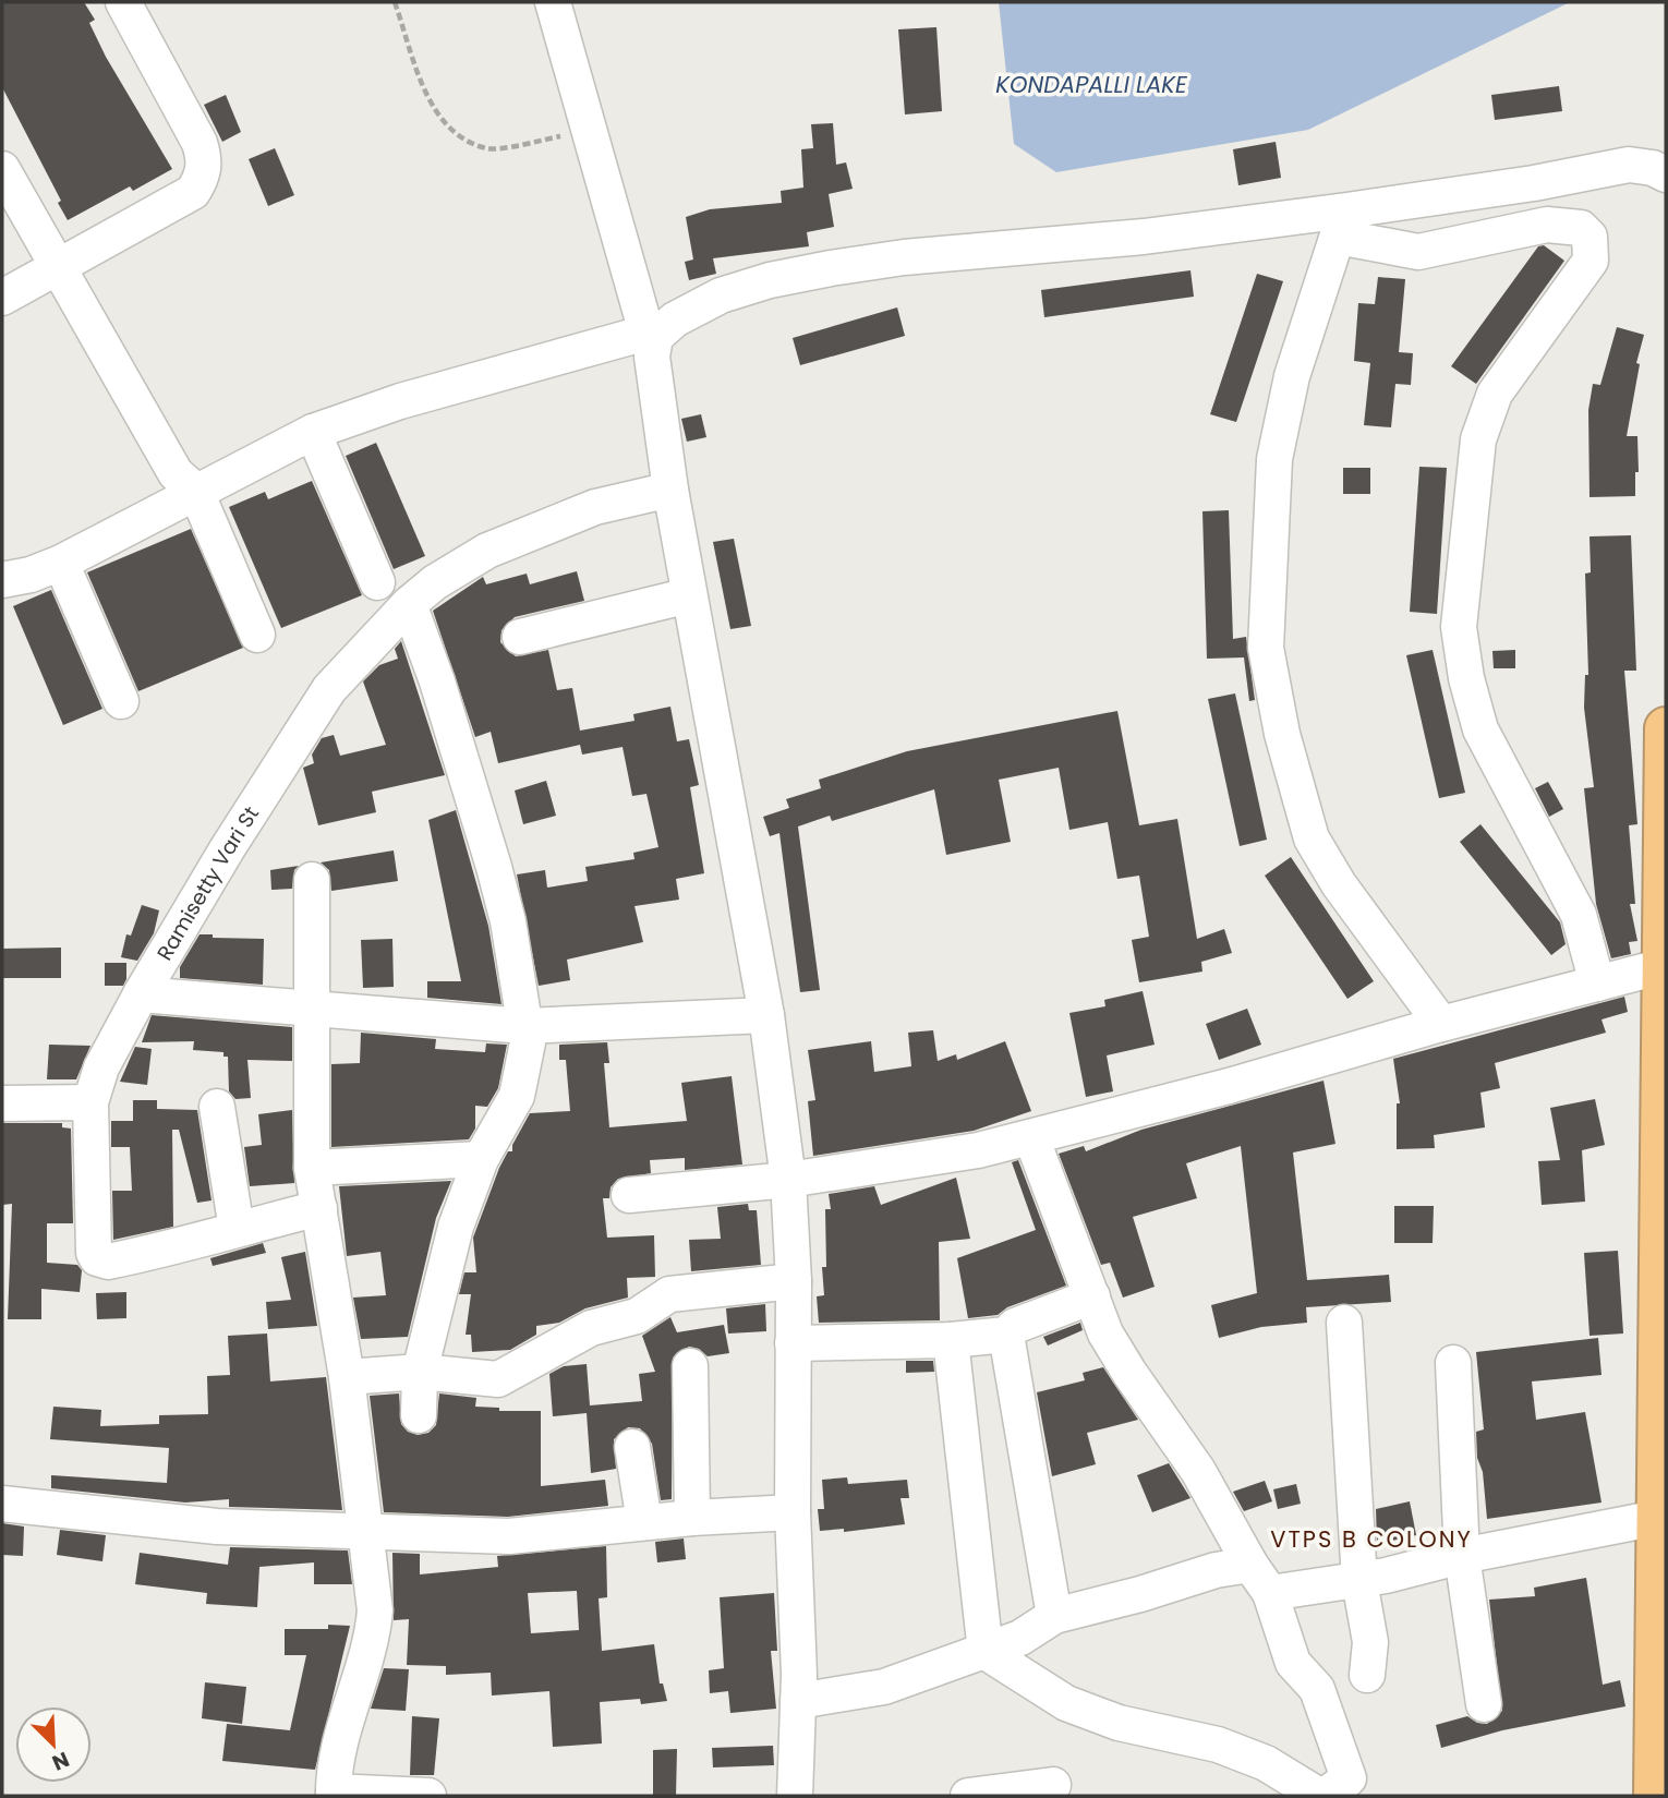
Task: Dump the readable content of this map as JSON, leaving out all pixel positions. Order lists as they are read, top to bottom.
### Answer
{
  "streets": {
    "street": ["Ramisetty Vari St"]
  },
  "districts": ["VTPS B COLONY"],
  "water": ["KONDAPALLI LAKE"],
  "north": "bottom right"
}
